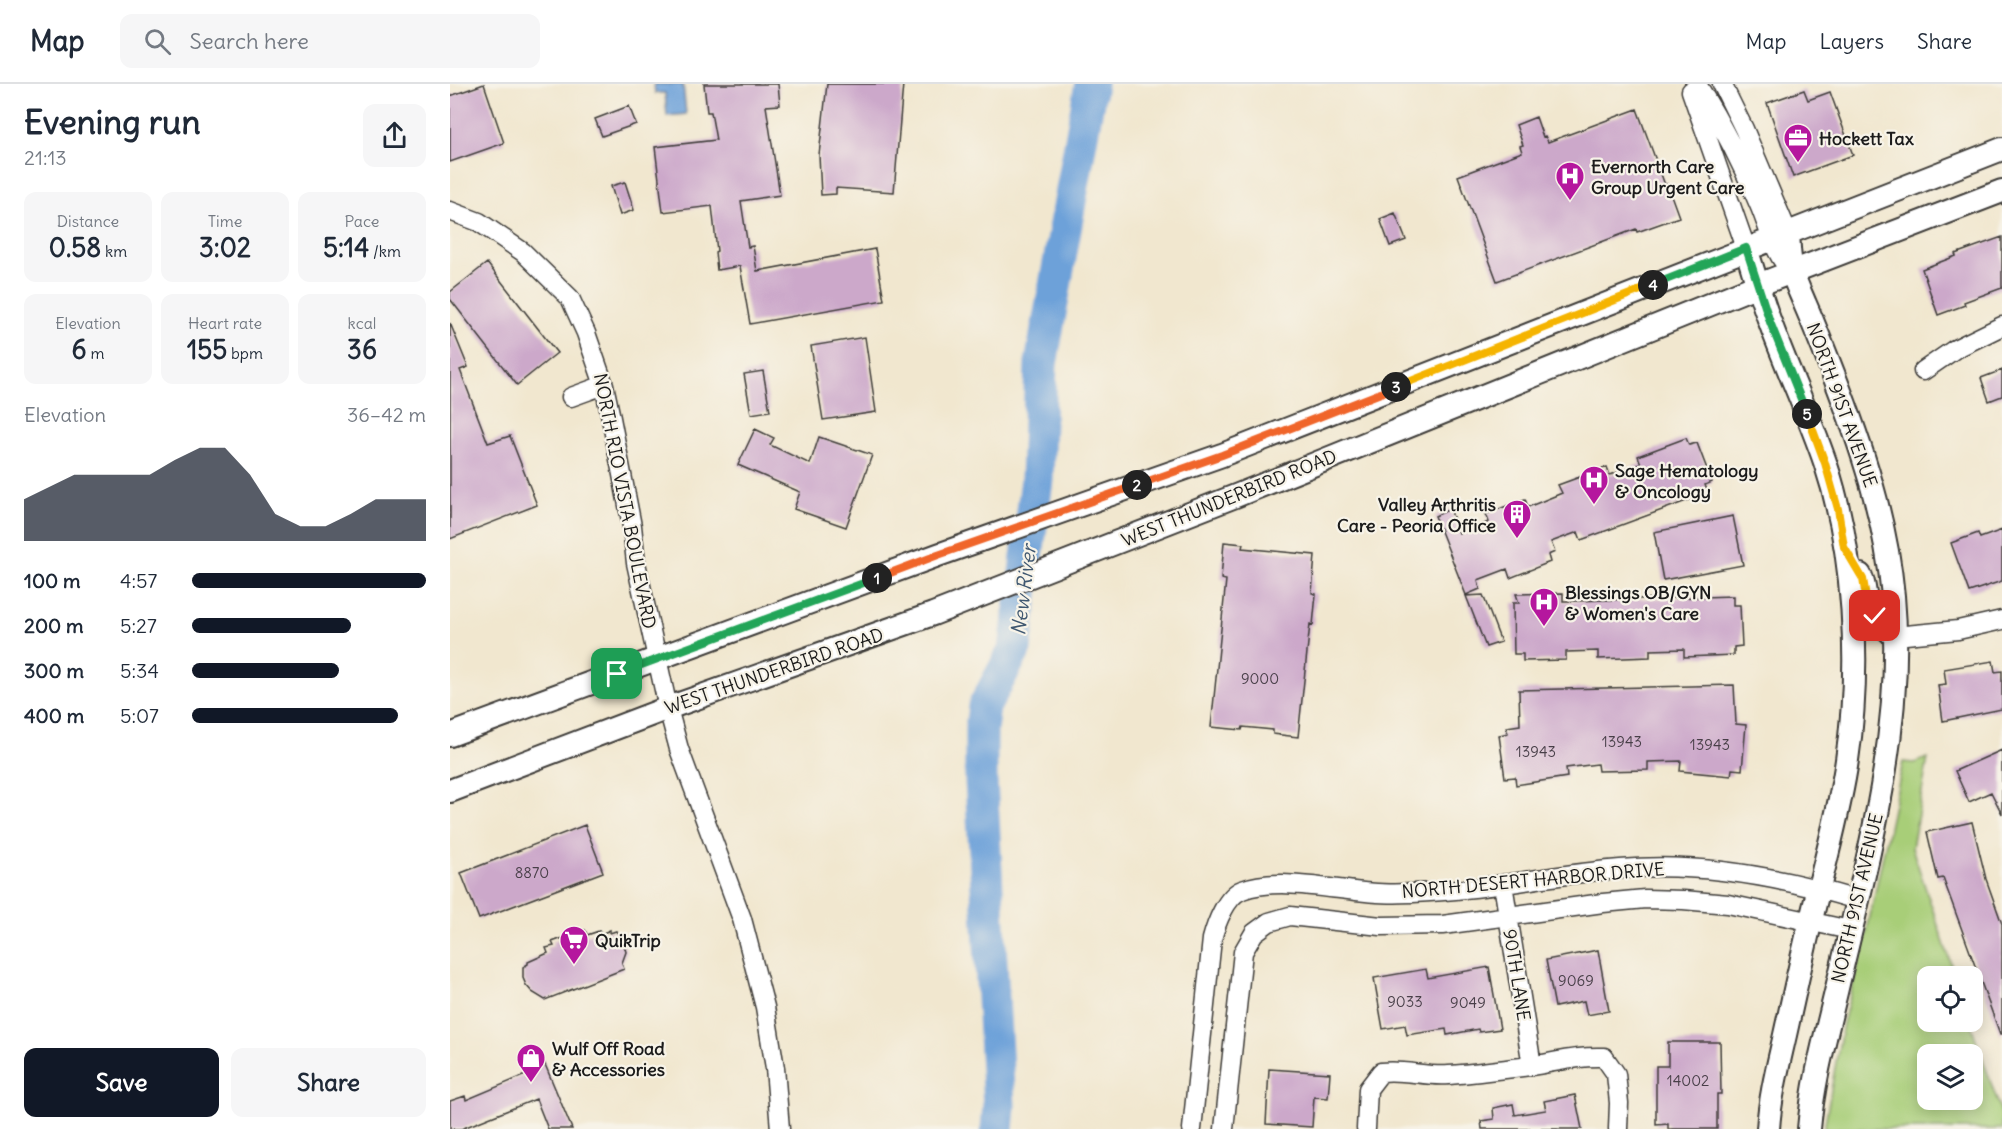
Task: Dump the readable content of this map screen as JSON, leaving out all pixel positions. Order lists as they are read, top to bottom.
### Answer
{
  "streets": {
    "main road": ["NORTH 91ST AVENUE", "WEST THUNDERBIRD ROAD"],
    "street": ["NORTH RIO VISTA BOULEVARD", "NORTH DESERT HARBOR DRIVE", "90TH LANE"]
  },
  "crossings": [
    ["NORTH 91ST AVENUE", "WEST THUNDERBIRD ROAD"],
    ["NORTH 91ST AVENUE", "NORTH DESERT HARBOR DRIVE"],
    ["WEST THUNDERBIRD ROAD", "NORTH RIO VISTA BOULEVARD"],
    ["NORTH DESERT HARBOR DRIVE", "90TH LANE"]
  ],
  "water": ["New River"],
  "places": {
    "office": ["Hockett Tax"],
    "hospital": ["Evernorth Care Group Urgent Care", "Sage Hematology & Oncology", "Blessings OB/GYN & Women's Care"],
    "building": ["Valley Arthritis Care - Peoria Office"],
    "supermarket": ["QuikTrip"],
    "shop": ["Wulf Off Road & Accessories"]
  },
  "house_numbers": [
    "9000",
    "13943",
    "13943",
    "13943",
    "8870",
    "9069",
    "9033",
    "9049",
    "14002"
  ],
  "page": {
    "header": "Map",
    "search": "Search here",
    "nav": ["Map", "Layers", "Share"],
    "heading": ["Evening run", "21:13"],
    "stats": [
      ["Distance", "0.58 km"],
      ["Time", "3:02"],
      ["Pace", "5:14 /km"],
      ["Elevation", "6 m"],
      ["Heart rate", "155 bpm"],
      ["kcal", "36"]
    ],
    "pins": [
      "4",
      "3",
      "5",
      "2",
      "1"
    ],
    "chart": ["Elevation", "36–42 m"],
    "list": [
      {
        "name": "100 m",
        "note": "4:57"
      },
      {
        "name": "200 m",
        "note": "5:27"
      },
      {
        "name": "300 m",
        "note": "5:34"
      },
      {
        "name": "400 m",
        "note": "5:07"
      }
    ],
    "buttons": ["Save", "Share"]
  }
}
